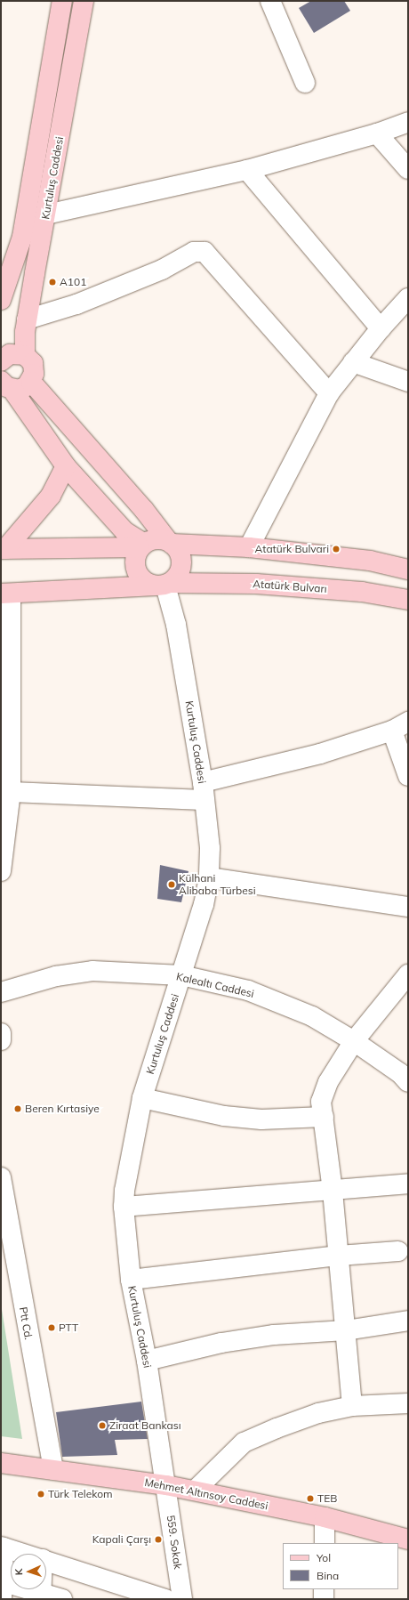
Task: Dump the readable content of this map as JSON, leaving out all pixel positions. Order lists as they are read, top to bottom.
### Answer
{
  "streets": {
    "main road": ["Kurtuluş Caddesi", "Atatürk Bulvarı", "Mehmet Altınsoy Caddesi"],
    "street": ["Kalealtı Caddesi", "Ptt Cd.", "559. Sokak"]
  },
  "crossings": [
    ["Kurtuluş Caddesi", "Atatürk Bulvarı"],
    ["Kurtuluş Caddesi", "Kalealtı Caddesi"],
    ["Kurtuluş Caddesi", "Mehmet Altınsoy Caddesi"],
    ["Kurtuluş Caddesi", "559. Sokak"],
    ["Ptt Cd.", "Mehmet Altınsoy Caddesi"],
    ["Mehmet Altınsoy Caddesi", "559. Sokak"]
  ],
  "places": [
    "A101",
    "Atatürk Bulvari",
    "Külhani Alibaba Türbesi",
    "Beren Kırtasiye",
    "PTT",
    "Ziraat Bankası",
    "Türk Telekom",
    "TEB",
    "Kapali Çarşı"
  ],
  "legend": ["Yol", "Bina"],
  "north": "left"
}
